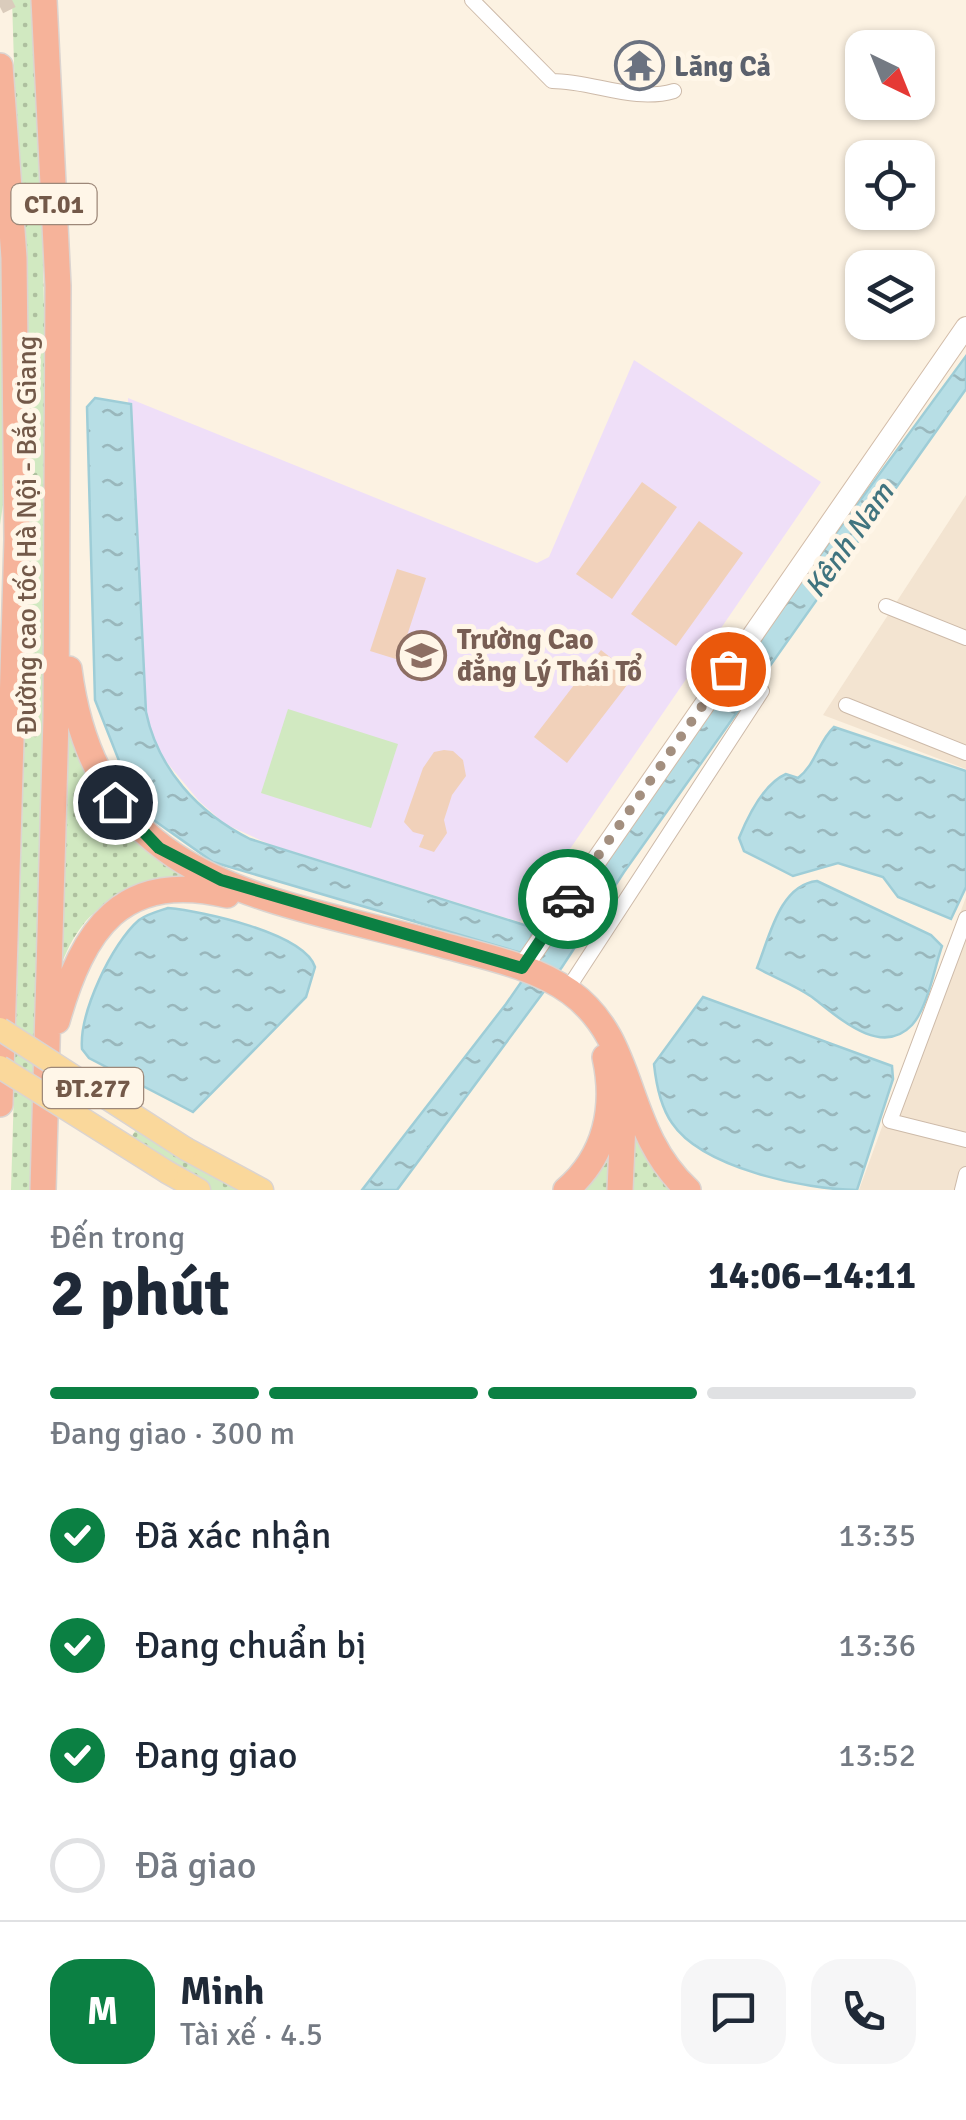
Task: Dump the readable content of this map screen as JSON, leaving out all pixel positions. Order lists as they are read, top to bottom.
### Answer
{
  "streets": {
    "highway": ["CT.01", "Đường cao tốc Hà Nội - Bắc Giang"],
    "main road": ["ĐT.277"]
  },
  "crossings": [
    ["Đường cao tốc Hà Nội - Bắc Giang", "ĐT.277"]
  ],
  "water": ["Kênh Nam"],
  "places": {
    "temple": ["Lăng Cả"],
    "school or university": ["Trường Cao đẳng Lý Thái Tổ"]
  },
  "north": "bottom right",
  "page": {
    "heading": ["2 phút", "Đến trong", "14:06–14:11"],
    "panel": ["Minh", "Tài xế · 4.5"],
    "bar": "Đang giao · 300 m",
    "list": [
      ["Đã xác nhận", "13:35"],
      ["Đang chuẩn bị", "13:36"],
      ["Đang giao", "13:52"],
      "Đã giao"
    ],
    "round": "M"
  }
}
